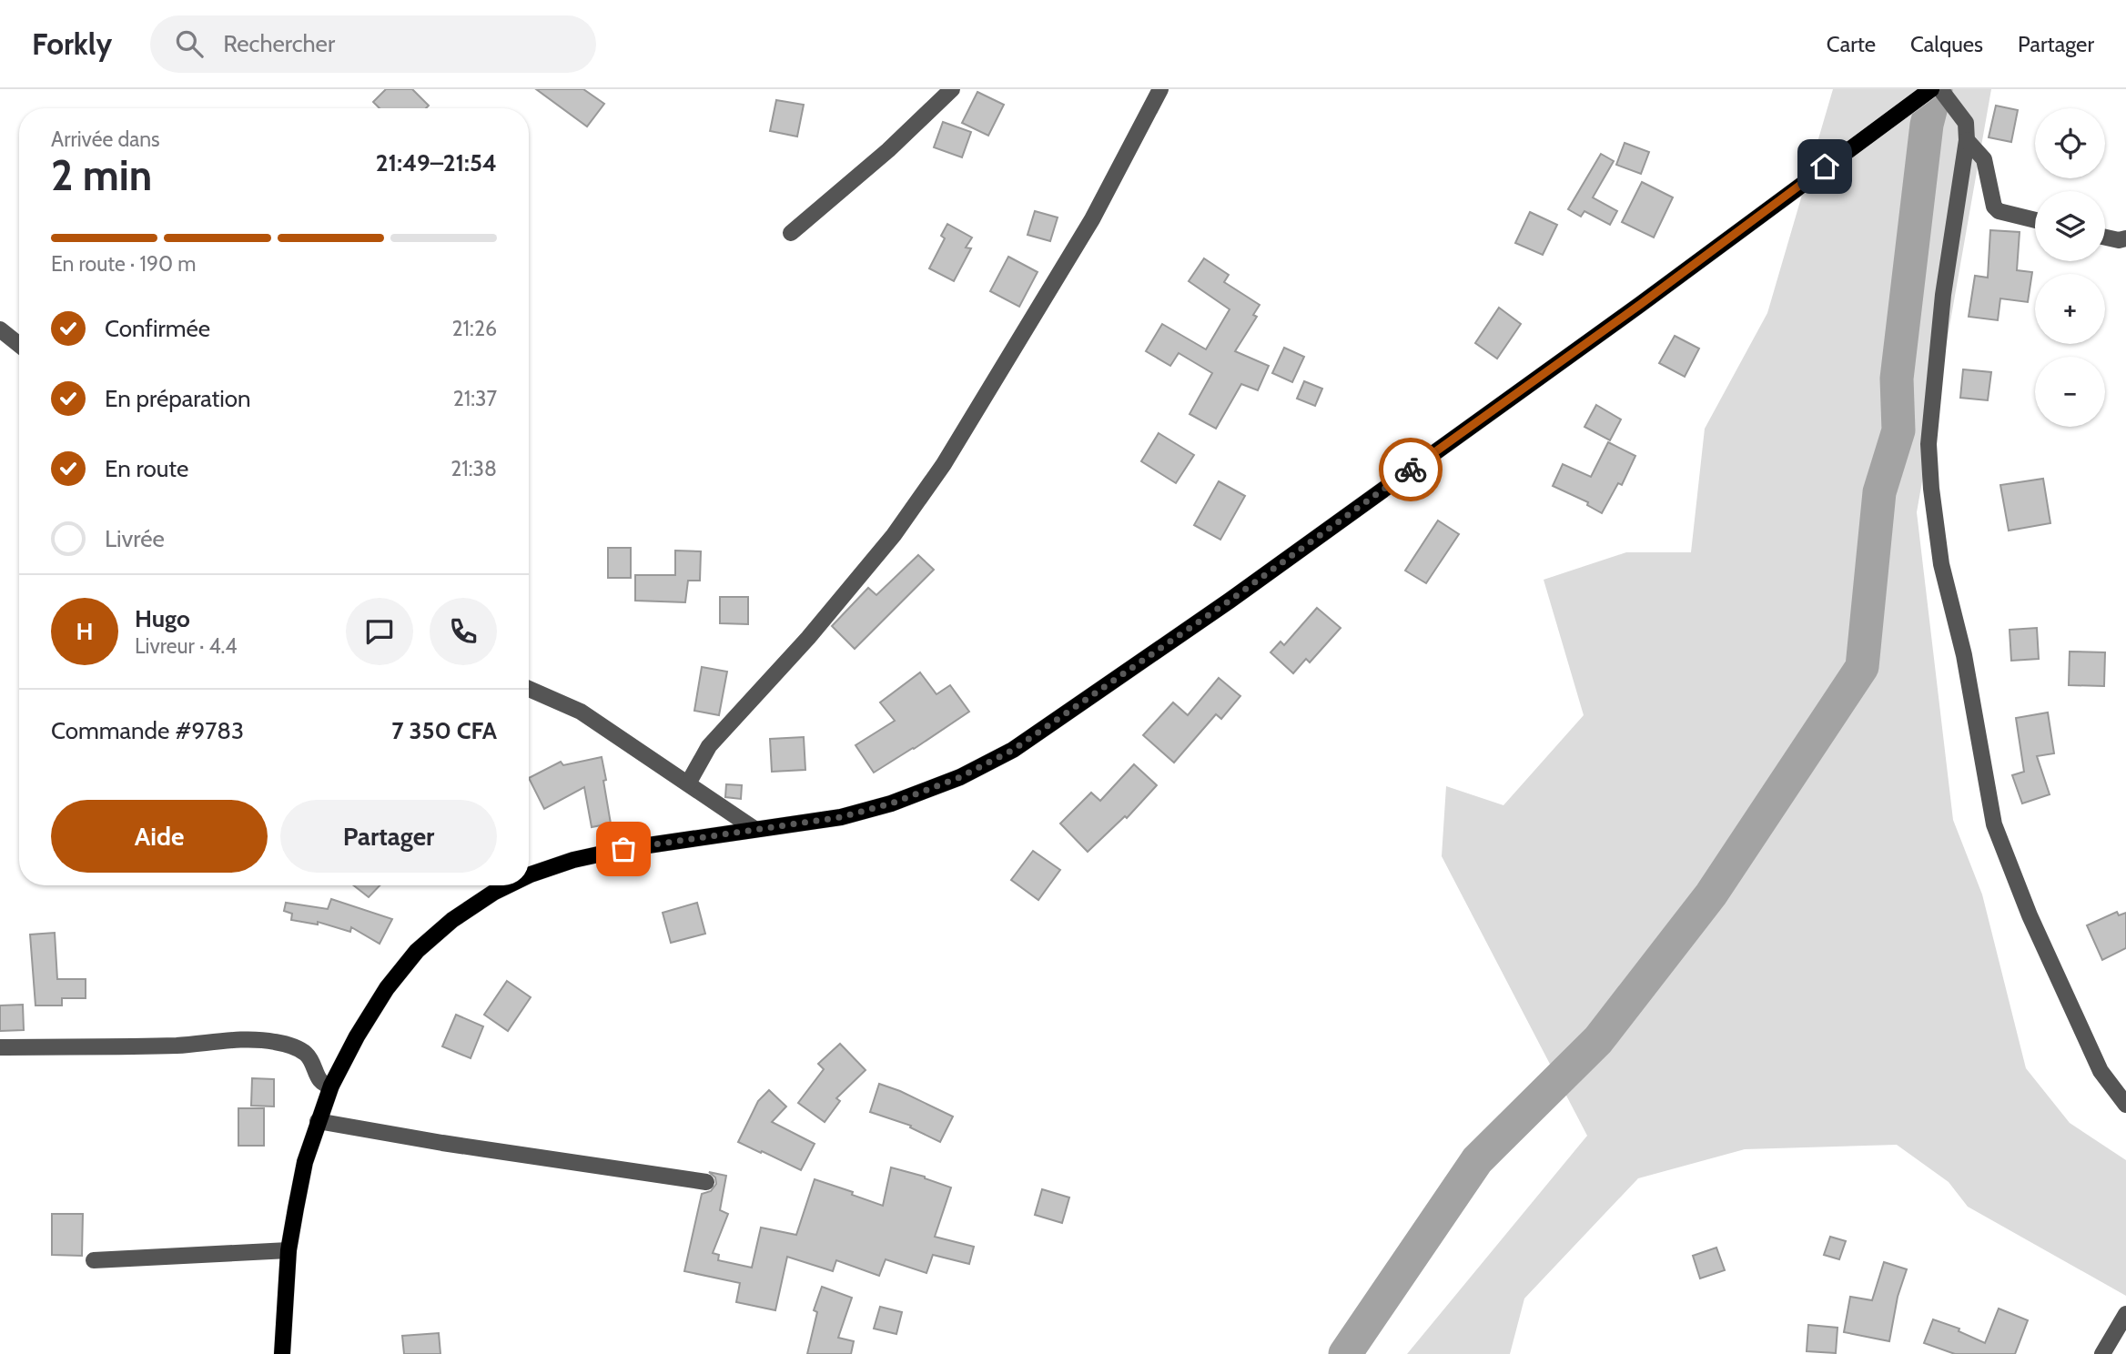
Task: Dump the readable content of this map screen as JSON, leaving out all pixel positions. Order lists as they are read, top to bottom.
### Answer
{
  "page": {
    "header": "Forkly",
    "search": "Rechercher",
    "nav": ["Carte", "Calques", "Partager"],
    "map_buttons": ["+", "−"],
    "heading": ["2 min", "Arrivée dans", "21:49–21:54"],
    "panel": [
      "Hugo",
      "Livreur · 4.4",
      "Commande #9783",
      "7 350 CFA"
    ],
    "bar": "En route · 190 m",
    "list": [
      ["Confirmée", "21:26"],
      ["En préparation", "21:37"],
      ["En route", "21:38"],
      "Livrée"
    ],
    "round": "H",
    "buttons": ["Aide", "Partager"]
  }
}
